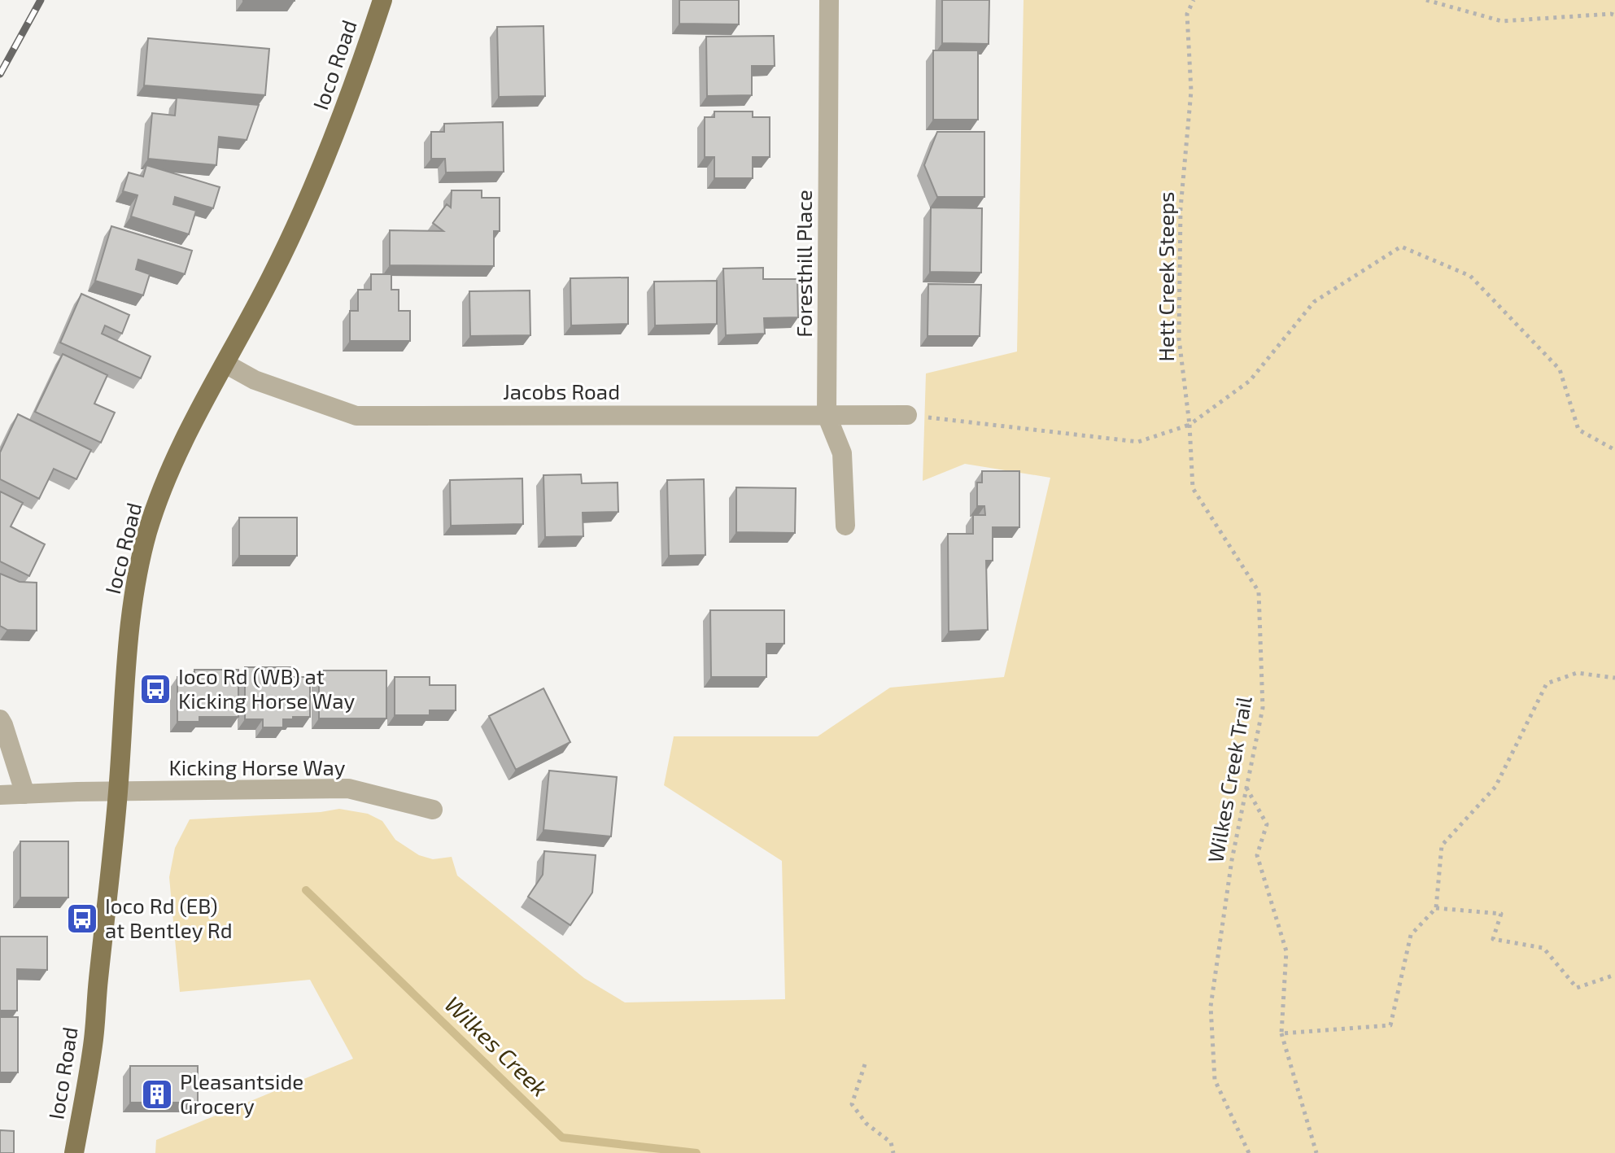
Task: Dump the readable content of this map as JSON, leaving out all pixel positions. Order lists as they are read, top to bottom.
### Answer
{
  "streets": {
    "main road": ["Ioco Road"],
    "street": ["Foresthill Place", "Jacobs Road", "Kicking Horse Way"],
    "path": ["Hett Creek Steeps", "Wilkes Creek Trail"]
  },
  "crossings": [
    ["Ioco Road", "Jacobs Road"],
    ["Ioco Road", "Kicking Horse Way"],
    ["Foresthill Place", "Jacobs Road"],
    ["Hett Creek Steeps", "Wilkes Creek Trail"]
  ],
  "water": ["Wilkes Creek"],
  "places": {
    "bus stop": ["Ioco Rd (WB) at Kicking Horse Way", "Ioco Rd (EB) at Bentley Rd"],
    "building": ["Pleasantside Grocery"]
  }
}
